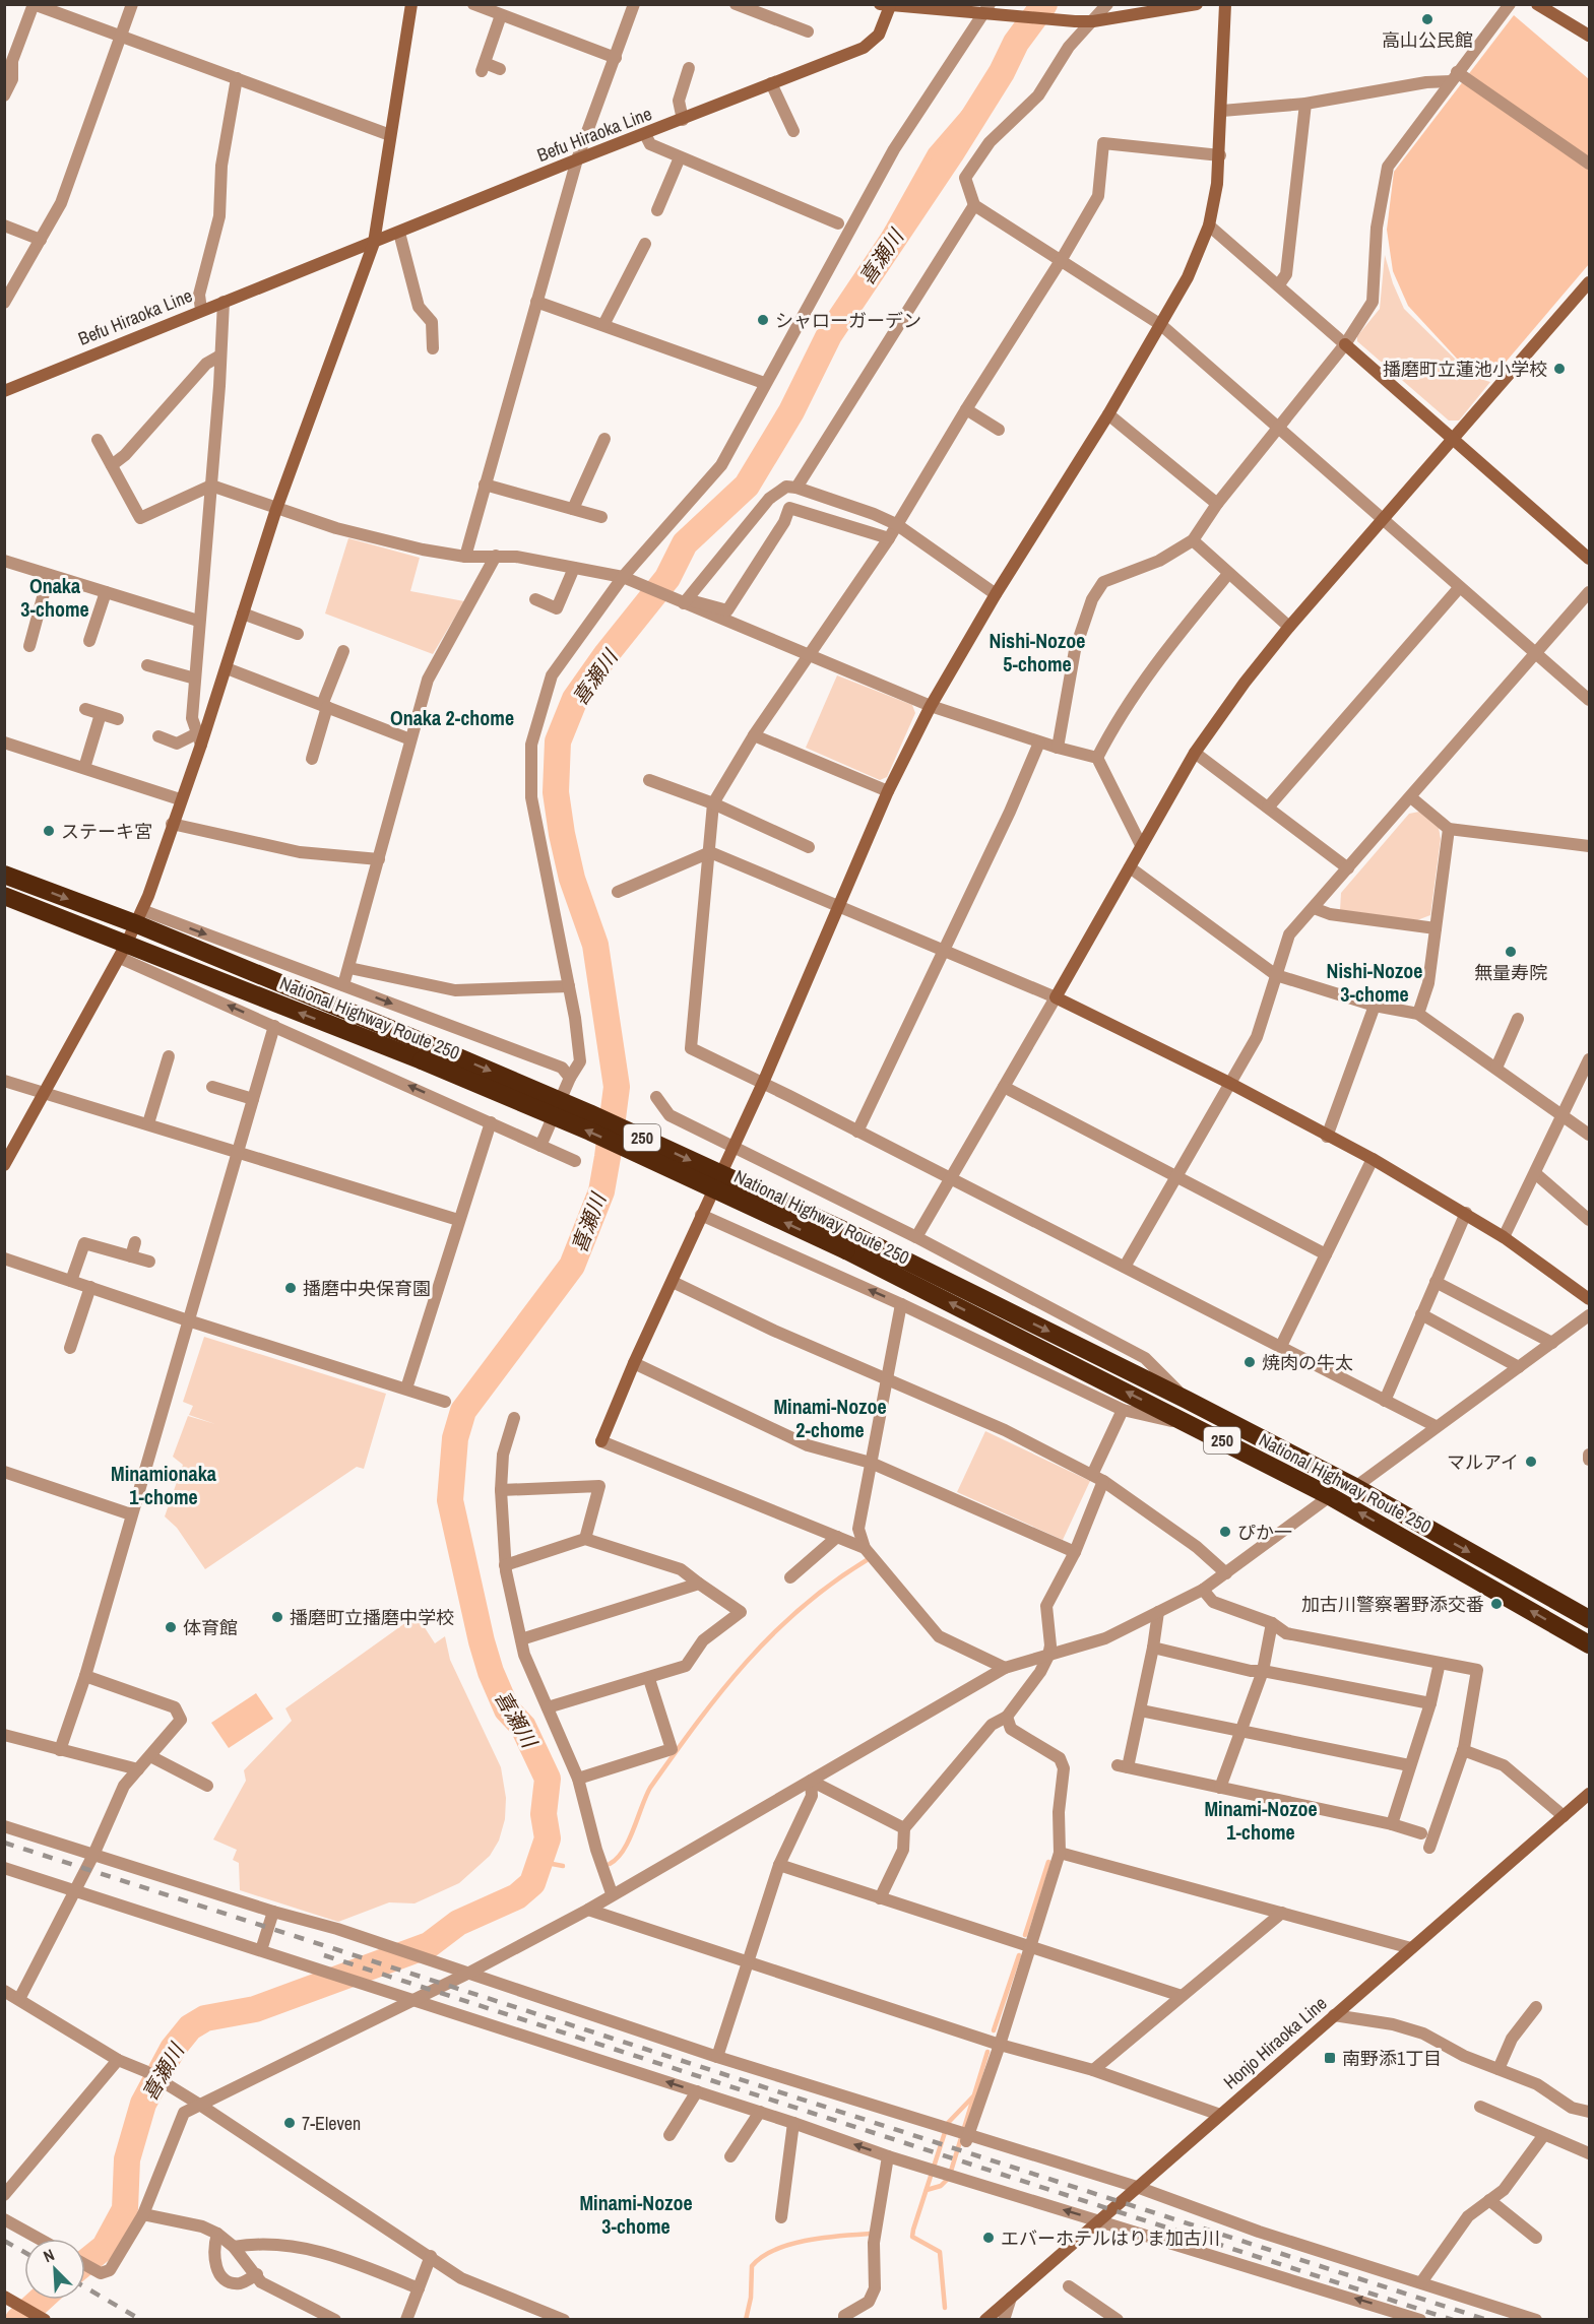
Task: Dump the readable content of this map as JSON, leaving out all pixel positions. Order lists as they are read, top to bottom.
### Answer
{
  "streets": {
    "highway": ["National Highway Route 250", "250"],
    "street": ["Befu Hiraoka Line", "Honjo Hiraoka Line"]
  },
  "districts": [
    "Onaka 3-chome",
    "Nishi-Nozoe 5-chome",
    "Onaka 2-chome",
    "Nishi-Nozoe 3-chome",
    "Minami-Nozoe 2-chome",
    "Minamionaka 1-chome",
    "Minami-Nozoe 1-chome",
    "Minami-Nozoe 3-chome"
  ],
  "water": ["喜瀬川"],
  "places": {
    "other": [
      "高山公民館",
      "シャローガーデン",
      "播磨町立蓮池小学校",
      "ステーキ宮",
      "無量寿院",
      "播磨中央保育園",
      "焼肉の牛太",
      "マルアイ",
      "ぴか一",
      "加古川警察署野添交番",
      "播磨町立播磨中学校",
      "体育館",
      "7-Eleven",
      "エバーホテルはりま加古川"
    ],
    "transit": ["南野添1丁目"]
  },
  "north": "top left"
}
